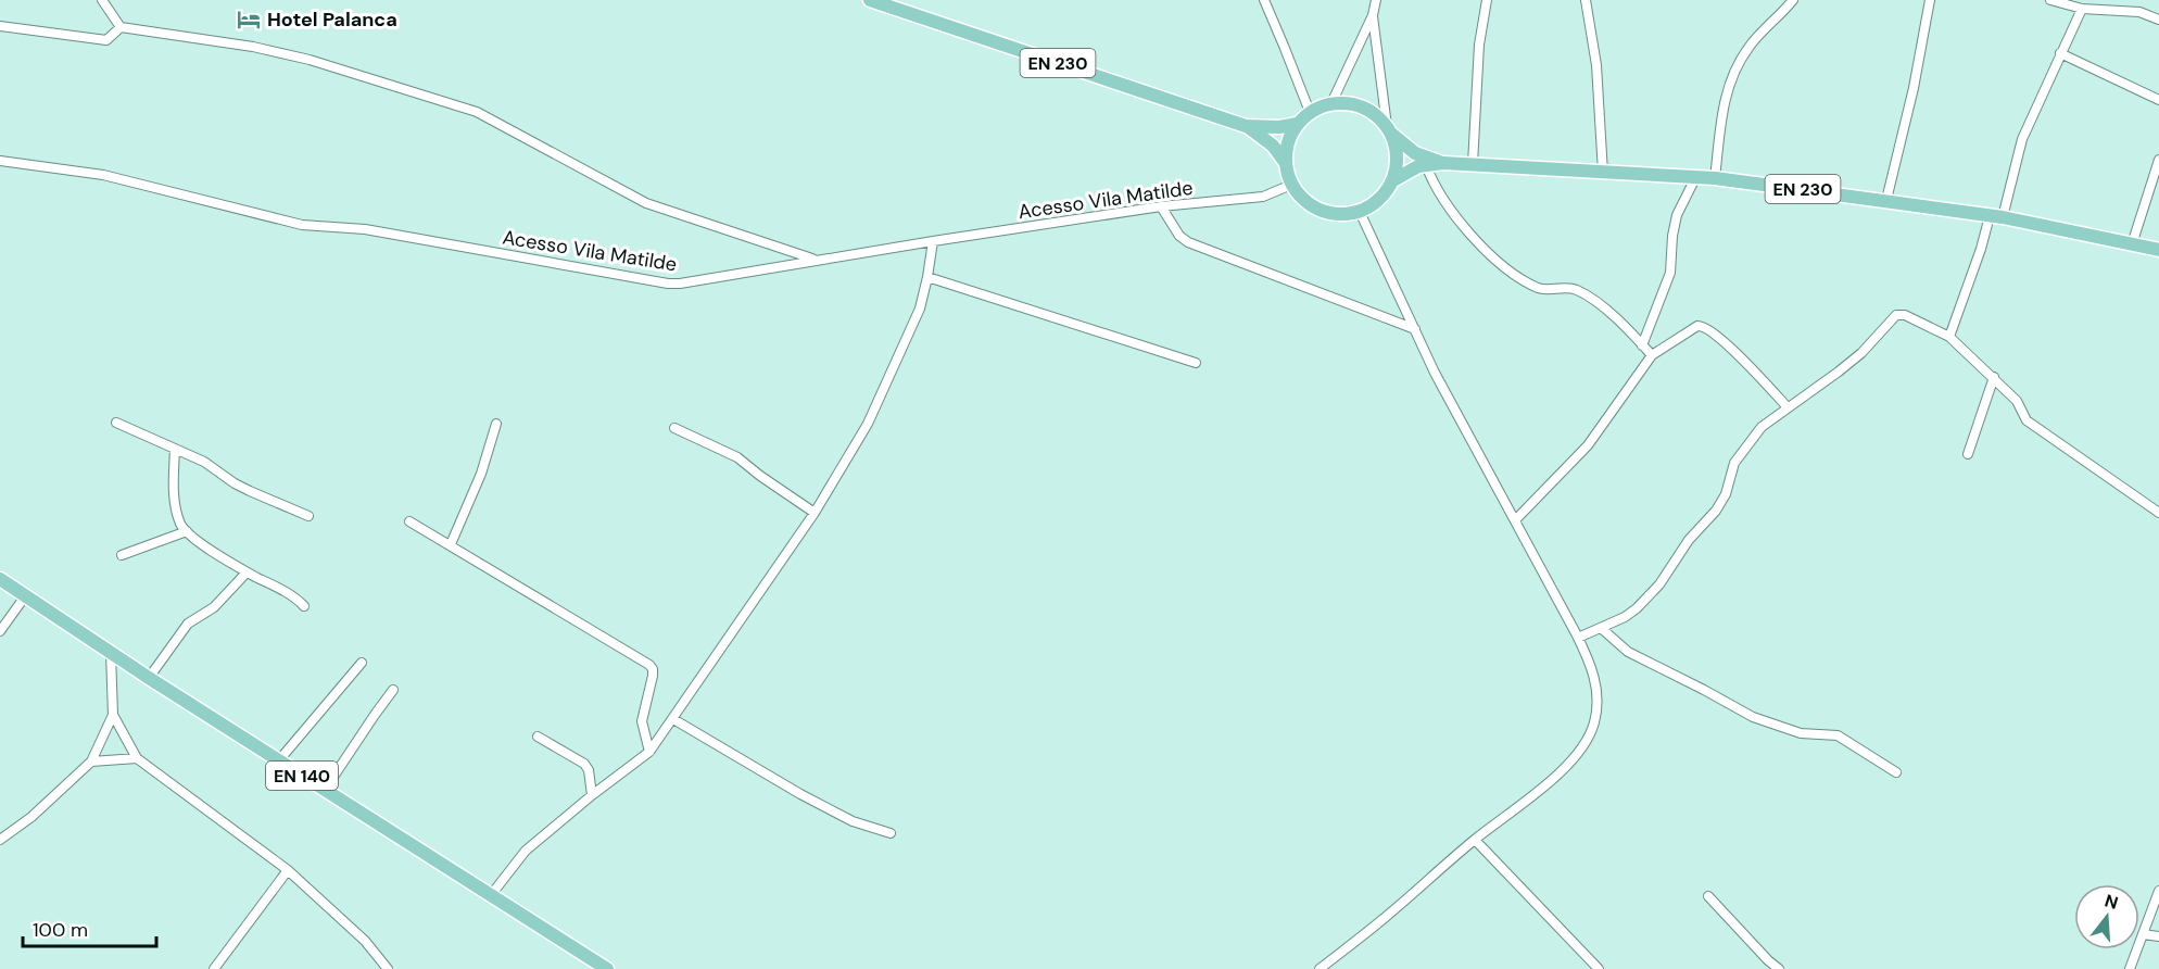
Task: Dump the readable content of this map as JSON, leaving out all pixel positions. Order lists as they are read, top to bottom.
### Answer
{
  "streets": {
    "main road": ["EN 230", "EN 140"],
    "street": ["Acesso Vila Matilde"]
  },
  "crossings": [
    ["EN 230", "Acesso Vila Matilde"]
  ],
  "places": {
    "hotel": ["Hotel Palanca"]
  },
  "scale_bar": "100 m",
  "north": "top"
}
